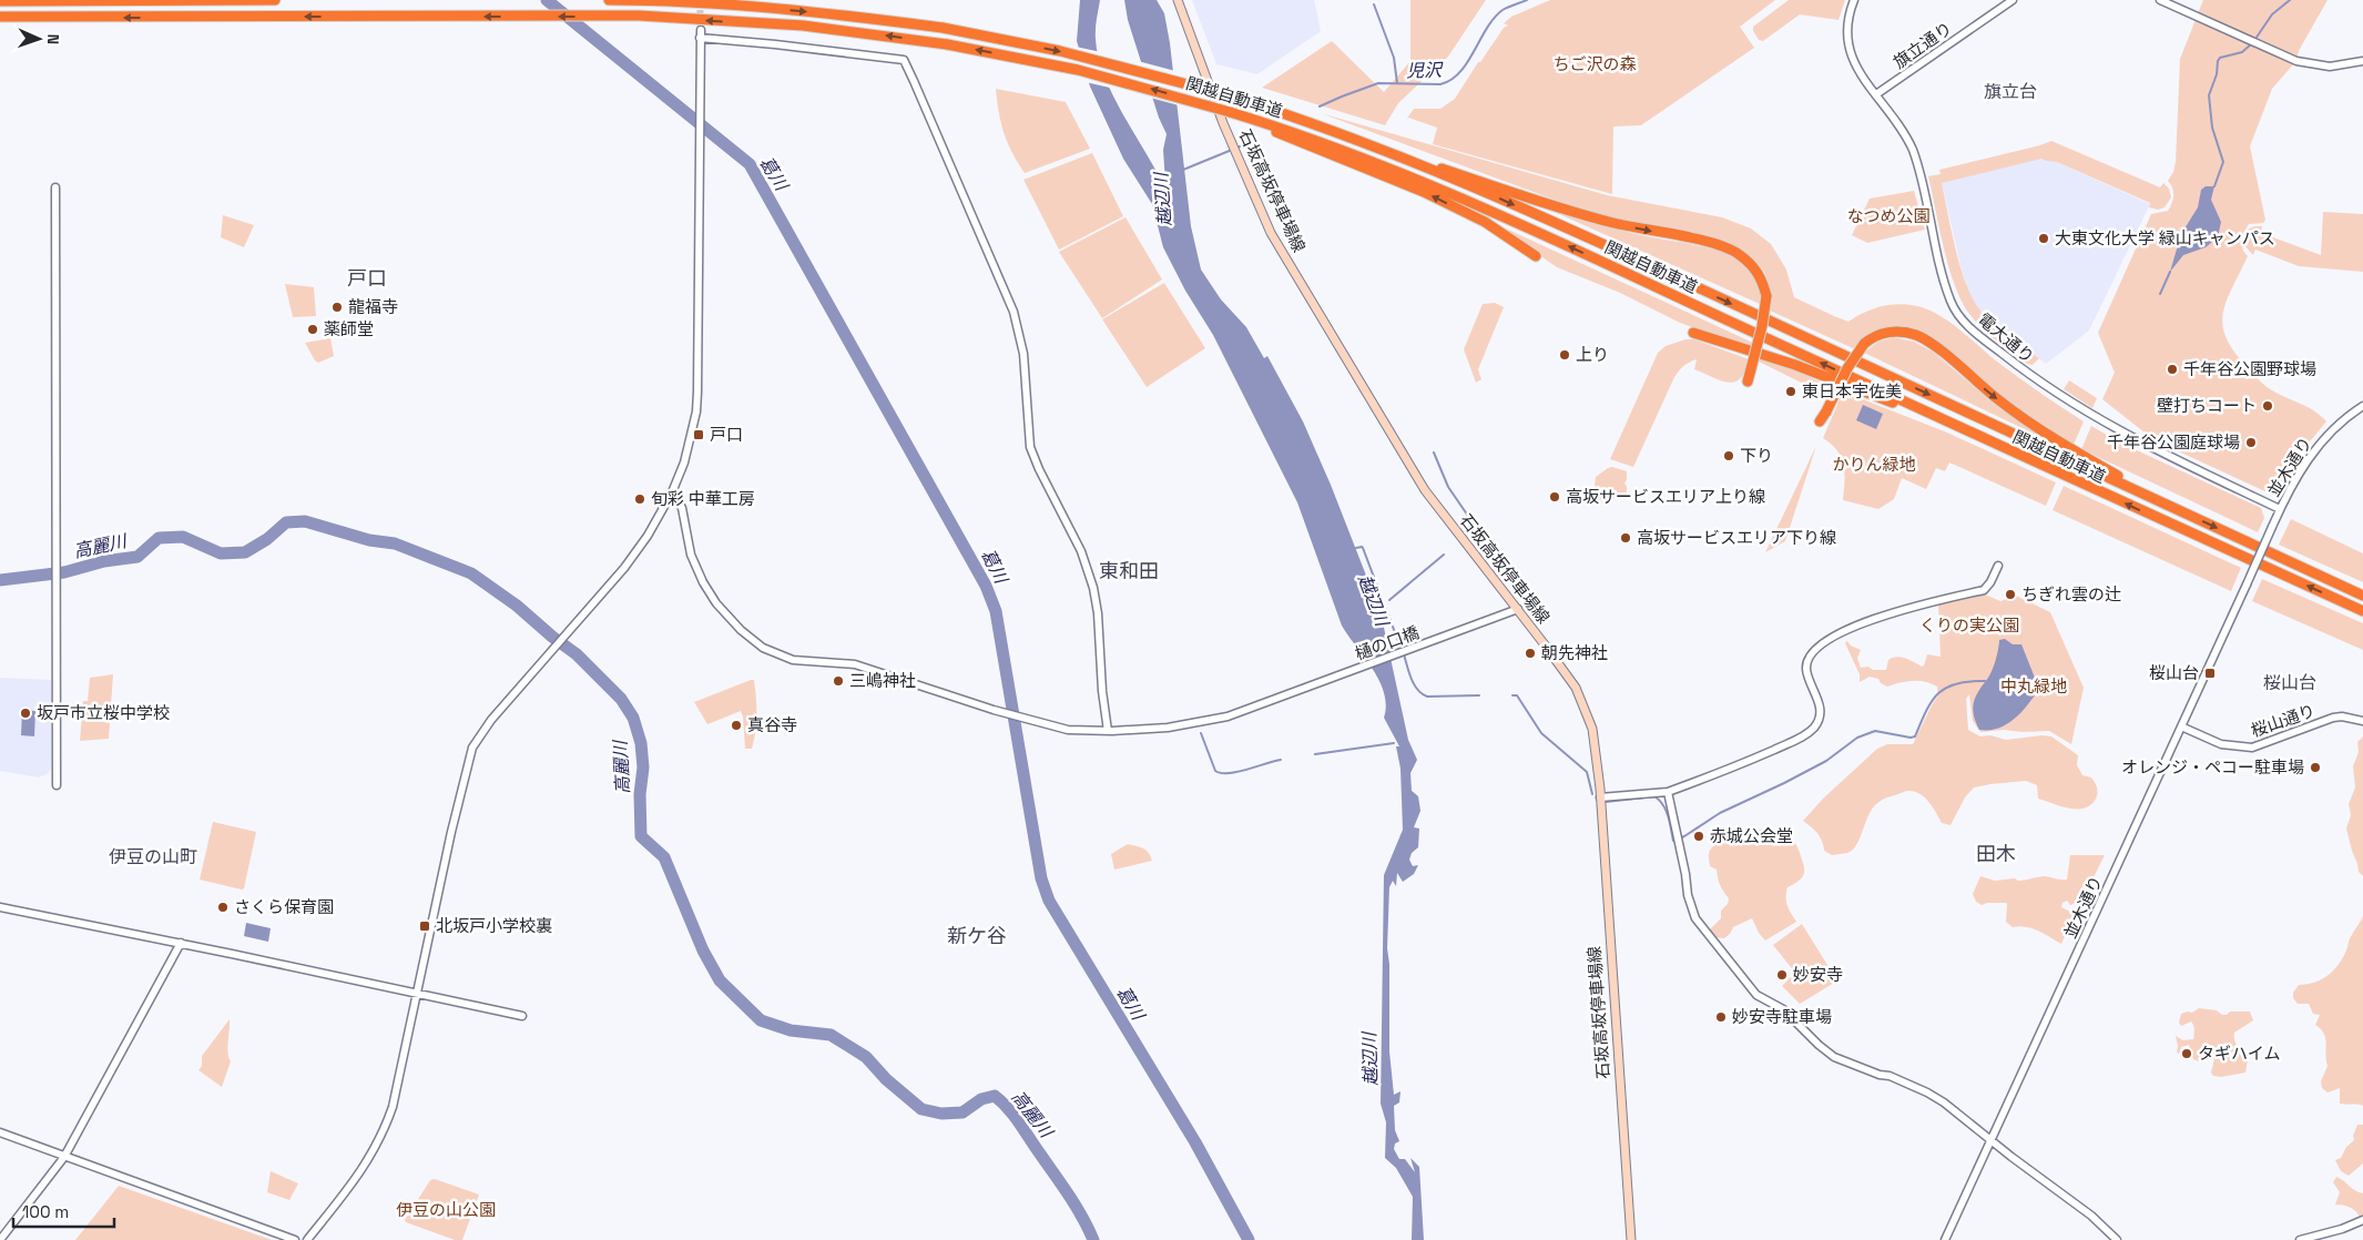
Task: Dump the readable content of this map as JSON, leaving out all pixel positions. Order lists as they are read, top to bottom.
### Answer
{
  "streets": {
    "highway": ["関越自動車道"],
    "main road": ["石坂高坂停車場線"],
    "street": [
      "旗立通り",
      "電大通り",
      "並木通り",
      "樋の口橋",
      "桜山通り"
    ]
  },
  "crossings": [
    ["旗立通り", "電大通り"],
    ["石坂高坂停車場線", "樋の口橋"],
    ["電大通り", "並木通り"],
    ["並木通り", "桜山通り"]
  ],
  "districts": [
    "旗立台",
    "戸口",
    "東和田",
    "桜山台",
    "田木",
    "伊豆の山町",
    "新ケ谷"
  ],
  "water": [
    "児沢",
    "葛川",
    "越辺川",
    "高麗川"
  ],
  "parks": [
    "ちご沢の森",
    "なつめ公園",
    "かりん緑地",
    "くりの実公園",
    "中丸緑地",
    "伊豆の山公園"
  ],
  "places": {
    "other": [
      "大東文化大学 緑山キャンパス",
      "龍福寺",
      "薬師堂",
      "上り",
      "千年谷公園野球場",
      "東日本宇佐美",
      "壁打ちコート",
      "千年谷公園庭球場",
      "下り",
      "高坂サービスエリア上り線",
      "旬彩 中華工房",
      "高坂サービスエリア下り線",
      "ちぎれ雲の辻",
      "朝先神社",
      "三嶋神社",
      "坂戸市立桜中学校",
      "真谷寺",
      "オレンジ・ペコー駐車場",
      "赤城公会堂",
      "さくら保育園",
      "妙安寺",
      "妙安寺駐車場",
      "タギハイム"
    ],
    "transit": ["戸口", "桜山台", "北坂戸小学校裏"]
  },
  "scale_bar": "100 m",
  "north": "right"
}
